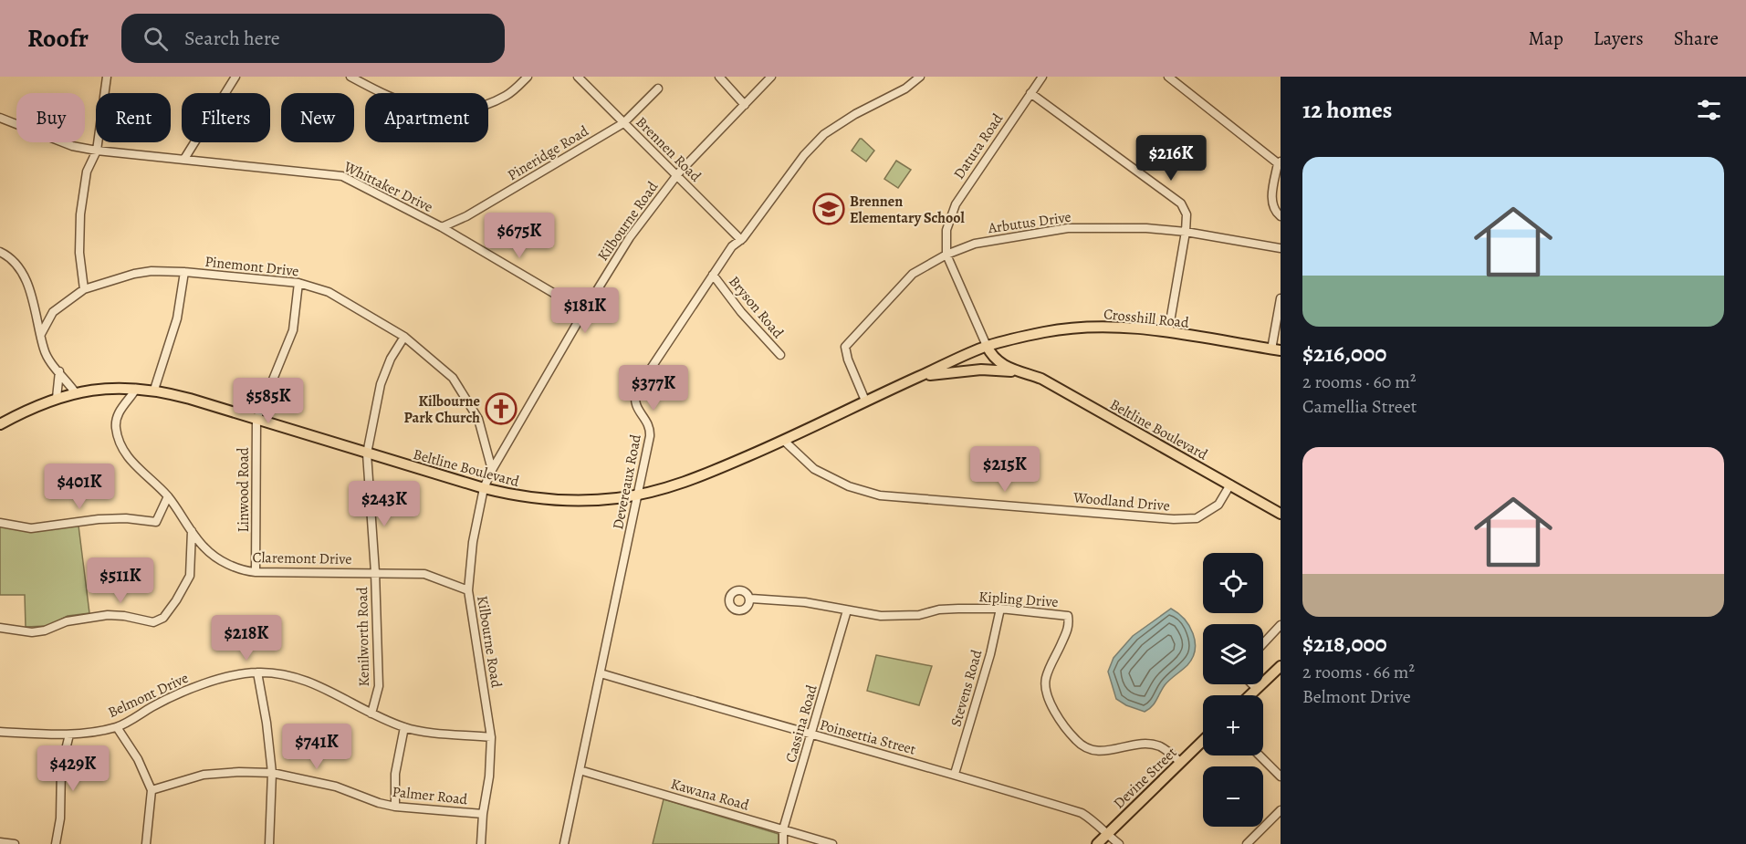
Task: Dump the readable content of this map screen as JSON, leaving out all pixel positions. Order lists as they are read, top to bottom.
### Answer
{
  "streets": {
    "main road": [
      "Datura Road",
      "Crosshill Road",
      "Beltline Boulevard",
      "Devine Street"
    ],
    "street": [
      "Brennen Road",
      "Pineridge Road",
      "Whittaker Drive",
      "Kilbourne Road",
      "Arbutus Drive",
      "Pinemont Drive",
      "Bryson Road",
      "Devereaux Road",
      "Linwood Road",
      "Woodland Drive",
      "Claremont Drive",
      "Kipling Drive",
      "Kenilworth Road",
      "Stevens Road",
      "Belmont Drive",
      "Cassina Road",
      "Poinsettia Street",
      "Kawana Road",
      "Palmer Road"
    ]
  },
  "crossings": [
    ["Datura Road", "Arbutus Drive"],
    ["Datura Road", "Crosshill Road"],
    ["Datura Road", "Beltline Boulevard"],
    ["Brennen Road", "Pineridge Road"],
    ["Brennen Road", "Kilbourne Road"],
    ["Brennen Road", "Devereaux Road"],
    ["Pineridge Road", "Whittaker Drive"],
    ["Whittaker Drive", "Kilbourne Road"],
    ["Kilbourne Road", "Pinemont Drive"],
    ["Kilbourne Road", "Beltline Boulevard"],
    ["Kilbourne Road", "Claremont Drive"],
    ["Kilbourne Road", "Belmont Drive"],
    ["Kilbourne Road", "Palmer Road"],
    ["Arbutus Drive", "Beltline Boulevard"],
    ["Pinemont Drive", "Linwood Road"],
    ["Pinemont Drive", "Kenilworth Road"],
    ["Bryson Road", "Devereaux Road"],
    ["Crosshill Road", "Beltline Boulevard"],
    ["Beltline Boulevard", "Devereaux Road"],
    ["Beltline Boulevard", "Linwood Road"],
    ["Beltline Boulevard", "Woodland Drive"],
    ["Beltline Boulevard", "Claremont Drive"],
    ["Beltline Boulevard", "Kenilworth Road"],
    ["Devereaux Road", "Poinsettia Street"],
    ["Devereaux Road", "Kawana Road"],
    ["Linwood Road", "Claremont Drive"],
    ["Claremont Drive", "Kenilworth Road"],
    ["Kipling Drive", "Stevens Road"],
    ["Kipling Drive", "Cassina Road"],
    ["Kipling Drive", "Devine Street"],
    ["Kenilworth Road", "Belmont Drive"],
    ["Stevens Road", "Poinsettia Street"],
    ["Cassina Road", "Poinsettia Street"],
    ["Cassina Road", "Kawana Road"],
    ["Poinsettia Street", "Devine Street"]
  ],
  "places": {
    "school or university": ["Brennen Elementary School"],
    "church": ["Kilbourne Park Church"]
  },
  "page": {
    "header": "Roofr",
    "search": "Search here",
    "nav": ["Map", "Layers", "Share"],
    "heading": "12 homes",
    "chip": [
      "Buy",
      "Rent",
      "Filters",
      "New",
      "Apartment"
    ],
    "price": [
      "$216K",
      "$675K",
      "$181K",
      "$377K",
      "$585K",
      "$215K",
      "$401K",
      "$243K",
      "$511K",
      "$218K",
      "$741K",
      "$429K"
    ],
    "list": [
      {
        "name": "$216,000",
        "note": "2 rooms · 60 m² · Camellia Street"
      },
      {
        "name": "$218,000",
        "note": "2 rooms · 66 m² · Belmont Drive"
      }
    ],
    "map_buttons": ["+", "−"]
  }
}
